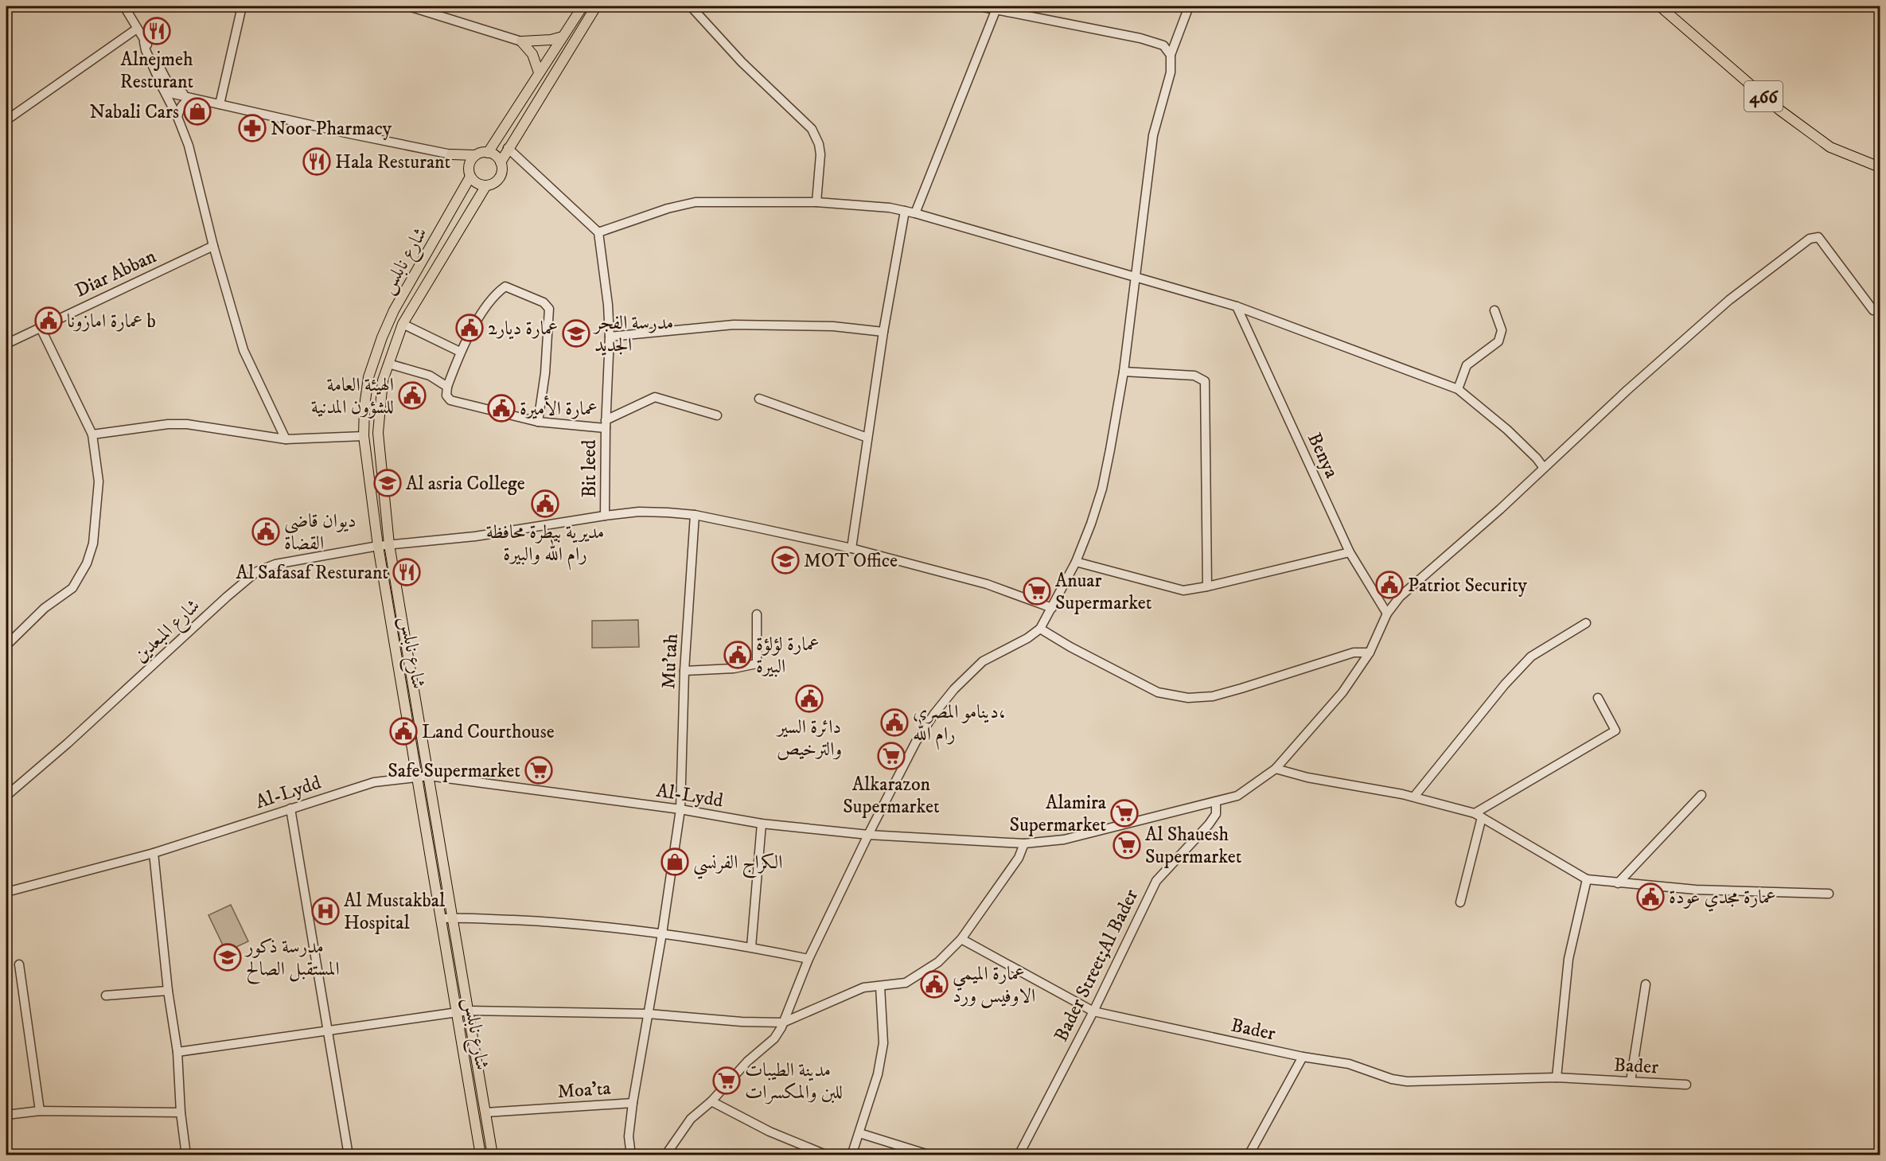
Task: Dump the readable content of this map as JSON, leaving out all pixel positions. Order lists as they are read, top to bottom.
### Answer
{
  "streets": {
    "main road": ["466", "شارع نابلس"],
    "street": [
      "Diar Abban",
      "Benya",
      "Bit leed",
      "شارع المبعدين",
      "Mu'tah",
      "Al-Lydd",
      "Bader Street;Al Bader",
      "Bader",
      "Moa'ta"
    ]
  },
  "crossings": [
    ["شارع نابلس", "شارع المبعدين"],
    ["شارع نابلس", "Al-Lydd"],
    ["شارع نابلس", "Moa'ta"],
    ["Benya", "Al-Lydd"],
    ["Bit leed", "شارع المبعدين"],
    ["شارع المبعدين", "Mu'tah"],
    ["Mu'tah", "Al-Lydd"],
    ["Mu'tah", "Moa'ta"],
    ["Al-Lydd", "Bader Street;Al Bader"],
    ["Bader Street;Al Bader", "Bader"]
  ],
  "places": {
    "restaurant": ["Alnejmeh Resturant", "Hala Resturant", "Al Safasaf Resturant"],
    "shop": ["Nabali Cars", "الكراج الفرنسي"],
    "pharmacy": ["Noor Pharmacy"],
    "public building": [
      "عمارة امازونا b",
      "عمارة ديار2",
      "الهيئة العامة للشؤون المدنية",
      "عمارة الأميرة",
      "مديرية بيطرة محافظة رام الله والبيرة",
      "ديوان قاضي القضاة",
      "Patriot Security",
      "عمارة لؤلؤة البيرة",
      "دائرة السير والترخيص",
      "دينامو المصري، رام الله",
      "Land Courthouse",
      "عمارة مجدي عودة",
      "عمارة الميمي الاوفيس ورد"
    ],
    "school or university": [
      "مدرسة الفجر الجديد",
      "Al asria College",
      "MOT Office",
      "مدرسة ذكور المستقبل الصالح"
    ],
    "supermarket": [
      "Anuar Supermarket",
      "Alkarazon Supermarket",
      "Safe Supermarket",
      "Alamira Supermarket",
      "Al Shauesh Supermarket",
      "مدينة الطيبات للبن والمكسرات"
    ],
    "hospital": ["Al Mustakbal Hospital"]
  }
}
